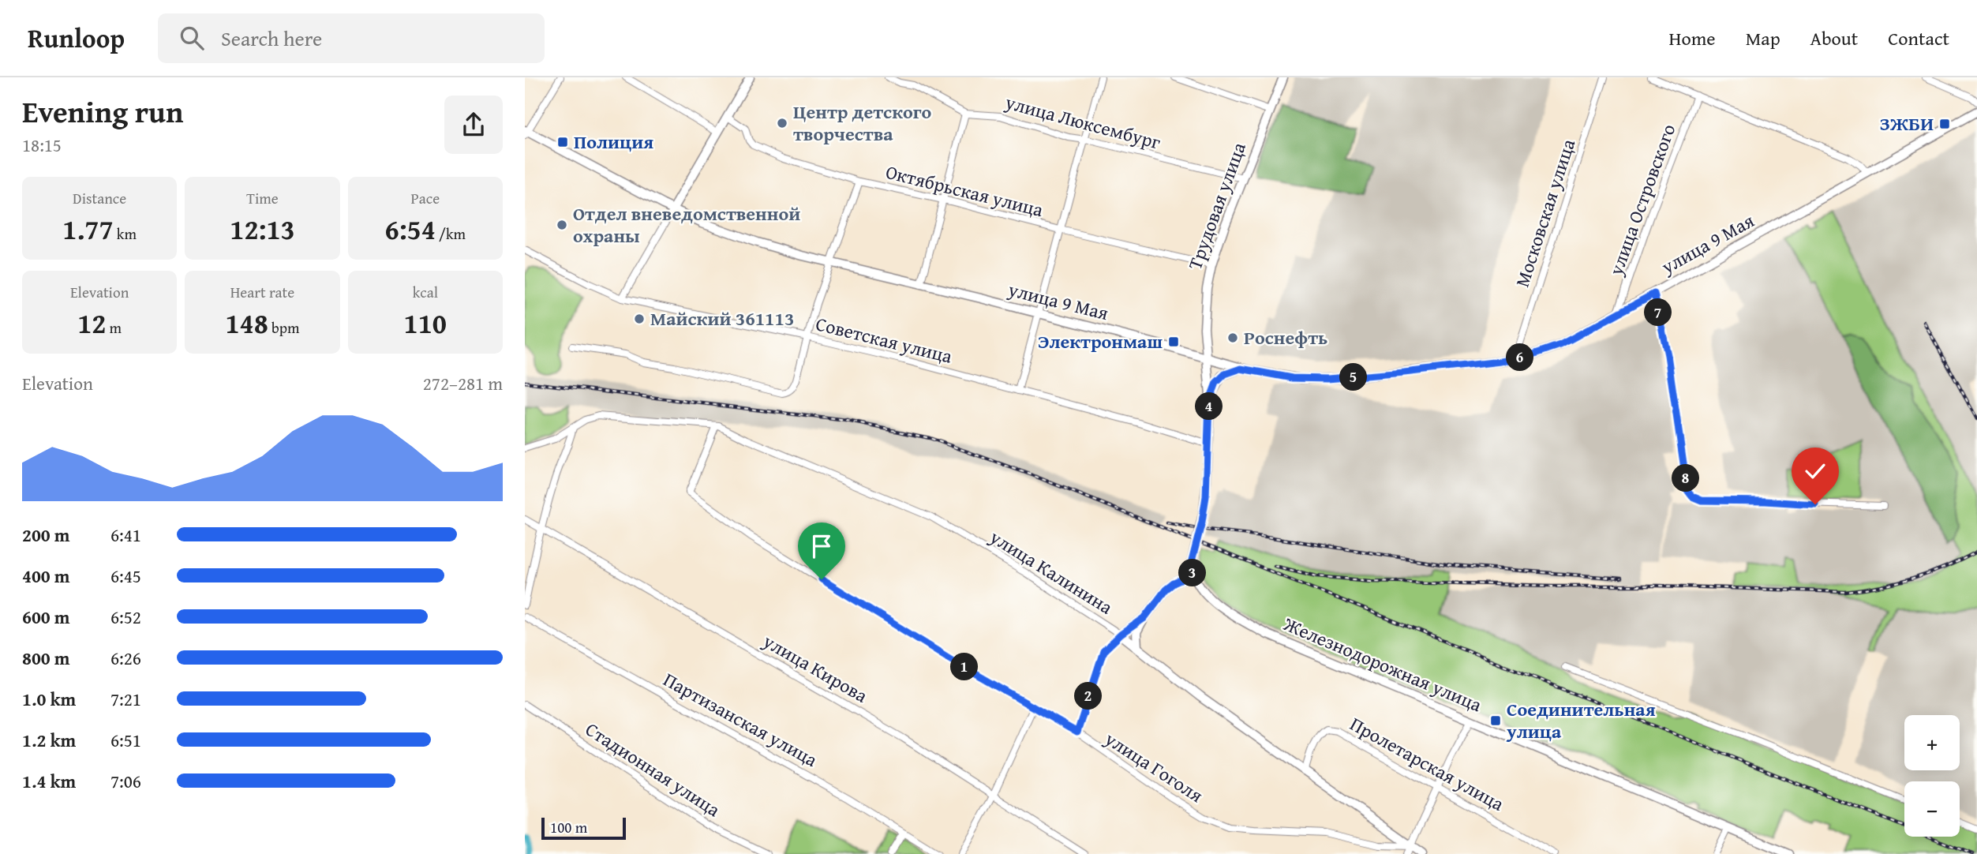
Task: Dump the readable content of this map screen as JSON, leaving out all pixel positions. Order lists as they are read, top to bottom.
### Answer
{
  "streets": {
    "street": [
      "улица Люксембург",
      "Октябрьская улица",
      "улица Островского",
      "Трудовая улица",
      "Московская улица",
      "улица 9 Мая",
      "Советская улица",
      "улица Калинина",
      "Железнодорожная улица",
      "улица Кирова",
      "Партизанская улица",
      "Пролетарская улица",
      "улица Гоголя",
      "Стадионная улица"
    ]
  },
  "crossings": [
    ["улица Люксембург", "Трудовая улица"],
    ["Октябрьская улица", "Трудовая улица"],
    ["улица Островского", "улица 9 Мая"],
    ["Трудовая улица", "улица 9 Мая"],
    ["Трудовая улица", "Советская улица"],
    ["Трудовая улица", "Железнодорожная улица"],
    ["Московская улица", "улица 9 Мая"],
    ["улица Калинина", "Пролетарская улица"],
    ["улица Калинина", "улица Гоголя"]
  ],
  "places": {
    "other": [
      "Центр детского творчества",
      "Отдел вневедомственной охраны",
      "Майский 361113",
      "Роснефть"
    ],
    "transit": [
      "ЗЖБИ",
      "Полиция",
      "Электронмаш",
      "Соединительная улица"
    ]
  },
  "scale_bar": "100 m",
  "page": {
    "header": "Runloop",
    "search": "Search here",
    "nav": [
      "Home",
      "Map",
      "About",
      "Contact"
    ],
    "heading": ["Evening run", "18:15"],
    "stats": [
      ["Distance", "1.77 km"],
      ["Time", "12:13"],
      ["Pace", "6:54 /km"],
      ["Elevation", "12 m"],
      ["Heart rate", "148 bpm"],
      ["kcal", "110"]
    ],
    "pins": [
      "7",
      "6",
      "5",
      "4",
      "8",
      "3",
      "1",
      "2"
    ],
    "chart": ["Elevation", "272–281 m"],
    "list": [
      {
        "name": "200 m",
        "note": "6:41"
      },
      {
        "name": "400 m",
        "note": "6:45"
      },
      {
        "name": "600 m",
        "note": "6:52"
      },
      {
        "name": "800 m",
        "note": "6:26"
      },
      {
        "name": "1.0 km",
        "note": "7:21"
      },
      {
        "name": "1.2 km",
        "note": "6:51"
      },
      {
        "name": "1.4 km",
        "note": "7:06"
      }
    ],
    "map_buttons": ["+", "−"],
    "scale": "100 m"
  }
}
